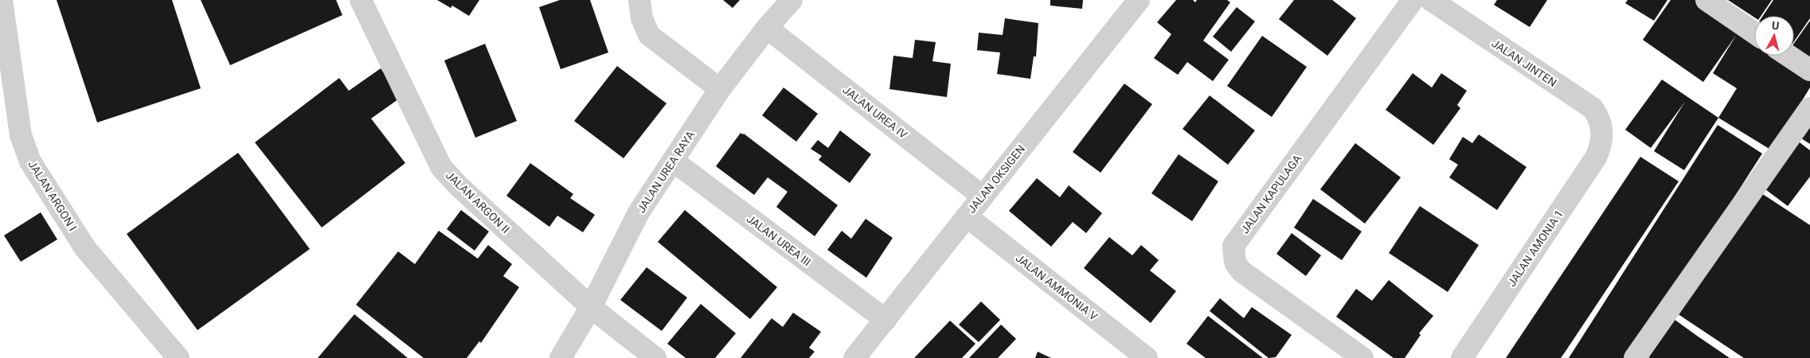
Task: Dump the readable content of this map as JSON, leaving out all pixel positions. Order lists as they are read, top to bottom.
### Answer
{
  "streets": {
    "street": [
      "JALAN JINTEN",
      "JALAN UREA IV",
      "JALAN UREA RAYA",
      "JALAN OKSIGEN",
      "JALAN KAPULAGA",
      "JALAN ARGON I",
      "JALAN ARGON II",
      "JALAN UREA III",
      "JALAN AMONIA 1",
      "JALAN AMMONIA V"
    ]
  },
  "crossings": [
    ["JALAN JINTEN", "JALAN AMONIA 1"],
    ["JALAN UREA IV", "JALAN UREA RAYA"],
    ["JALAN UREA IV", "JALAN OKSIGEN"],
    ["JALAN UREA RAYA", "JALAN ARGON II"],
    ["JALAN UREA RAYA", "JALAN UREA III"],
    ["JALAN OKSIGEN", "JALAN UREA III"],
    ["JALAN OKSIGEN", "JALAN AMMONIA V"]
  ],
  "north": "top"
}
